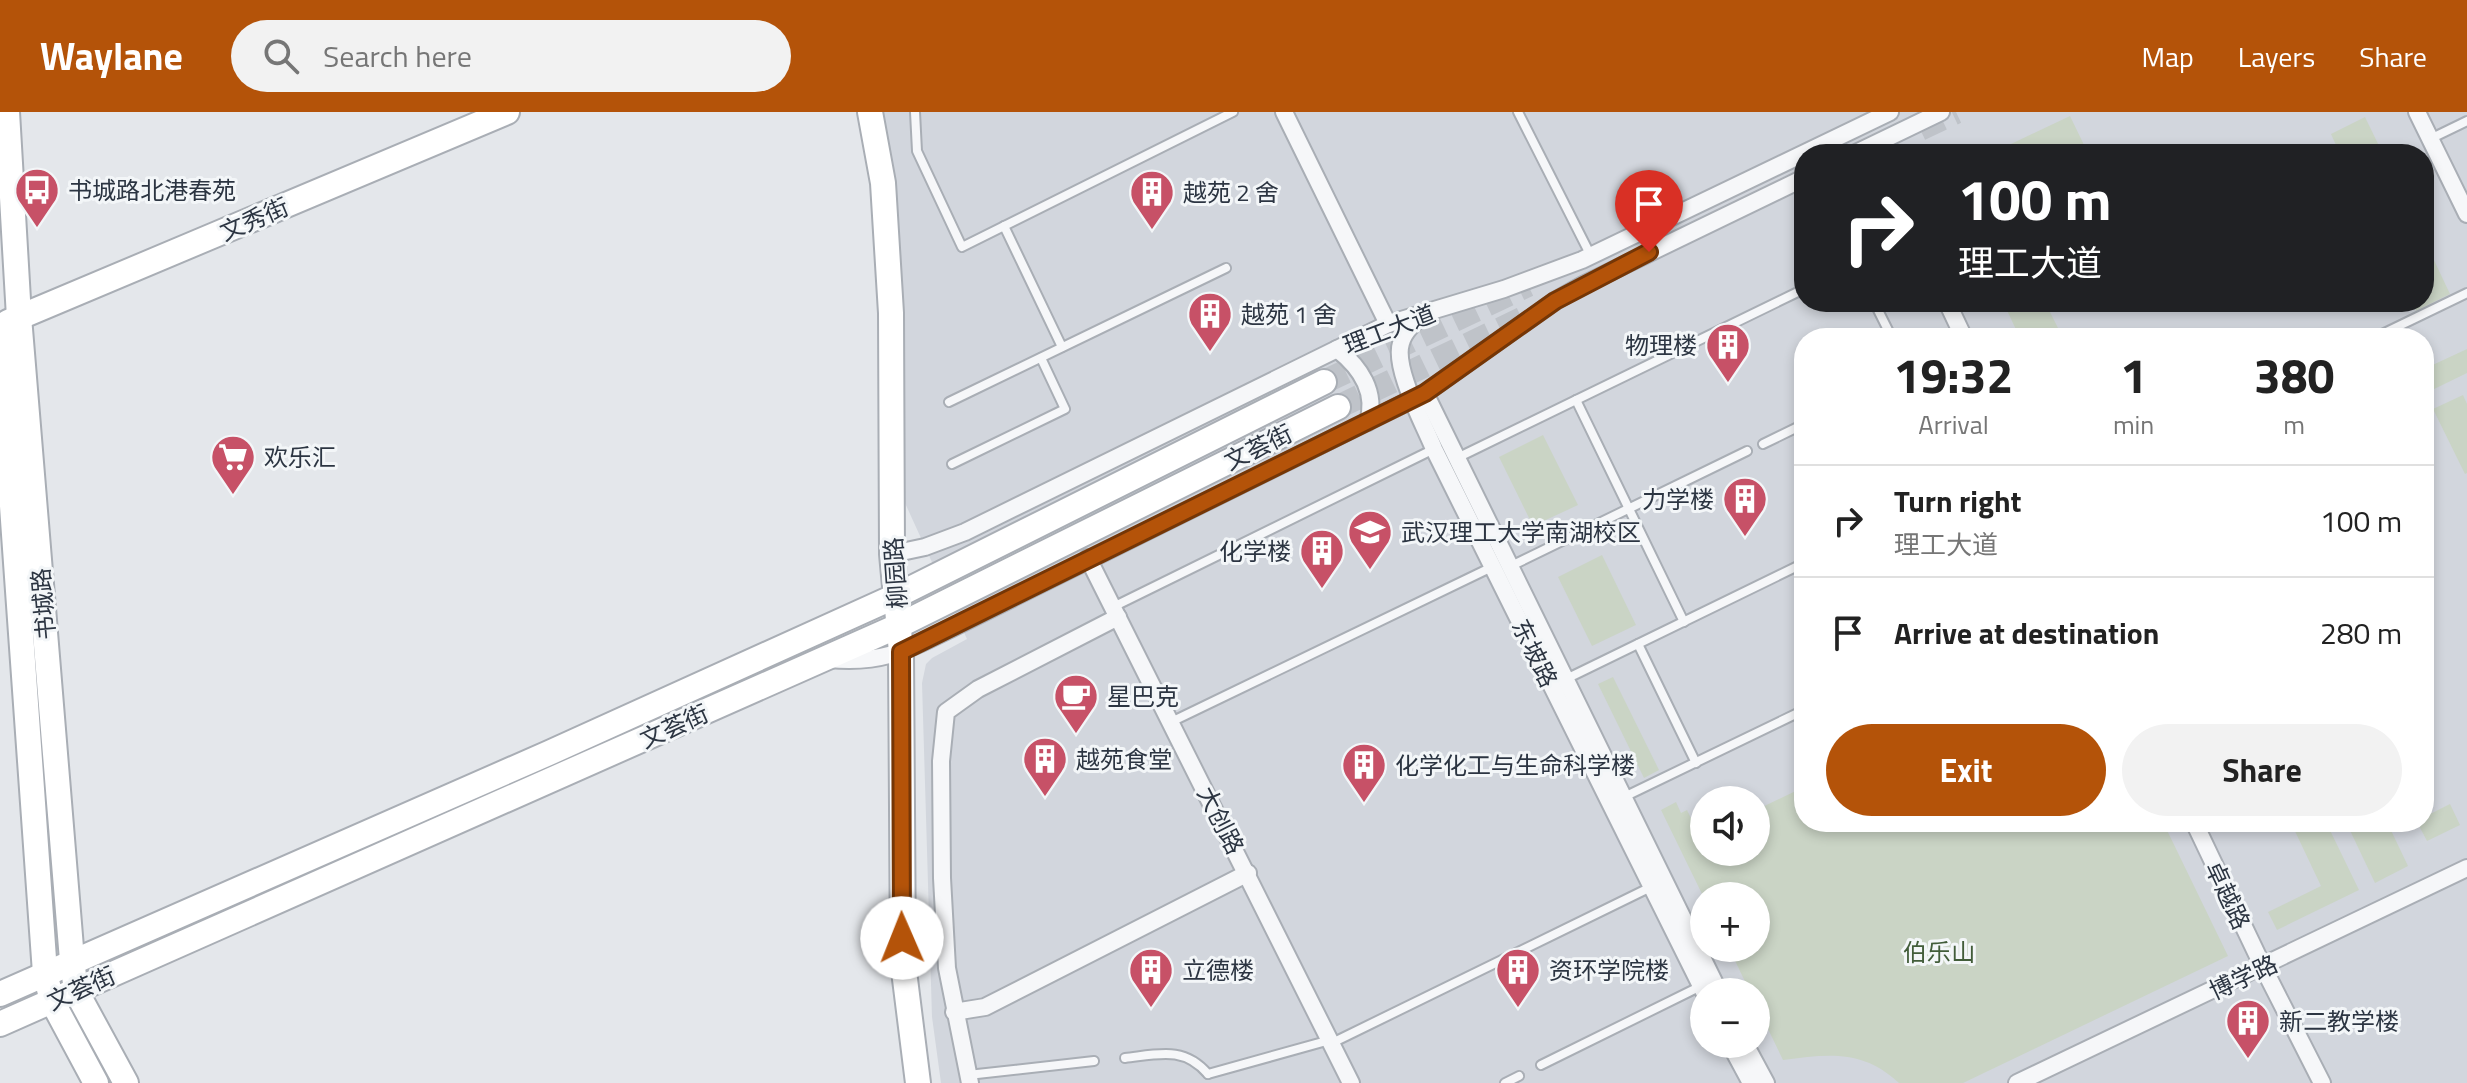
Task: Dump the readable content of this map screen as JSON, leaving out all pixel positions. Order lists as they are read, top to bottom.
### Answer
{
  "streets": {
    "main road": [
      "文秀街",
      "文荟街",
      "柳园路",
      "书城路"
    ],
    "street": [
      "理工大道",
      "东坡路",
      "大创路",
      "卓越路",
      "博学路"
    ]
  },
  "crossings": [
    ["文秀街", "书城路"],
    ["理工大道", "柳园路"],
    ["理工大道", "东坡路"],
    ["文荟街", "柳园路"],
    ["文荟街", "书城路"],
    ["卓越路", "博学路"]
  ],
  "parks": ["伯乐山"],
  "places": {
    "bus stop": ["书城路北港春苑"],
    "building": [
      "越苑 2 舍",
      "越苑 1 舍",
      "物理楼",
      "力学楼",
      "化学楼",
      "越苑食堂",
      "化学化工与生命科学楼",
      "立德楼",
      "资环学院楼",
      "新二教学楼"
    ],
    "supermarket": ["欢乐汇"],
    "school or university": ["武汉理工大学南湖校区"],
    "cafe": ["星巴克"]
  },
  "page": {
    "header": "Waylane",
    "search": "Search here",
    "nav": ["Map", "Layers", "Share"],
    "turn": ["100 m", "理工大道"],
    "eta": [
      "19:32",
      "Arrival",
      "1",
      "min",
      "380",
      "m"
    ],
    "list": [
      {
        "name": "Turn right",
        "note": "理工大道",
        "value": "100 m"
      },
      {
        "name": "Arrive at destination",
        "value": "280 m"
      }
    ],
    "buttons": ["Exit", "Share"],
    "map_buttons": ["+", "−"]
  }
}
